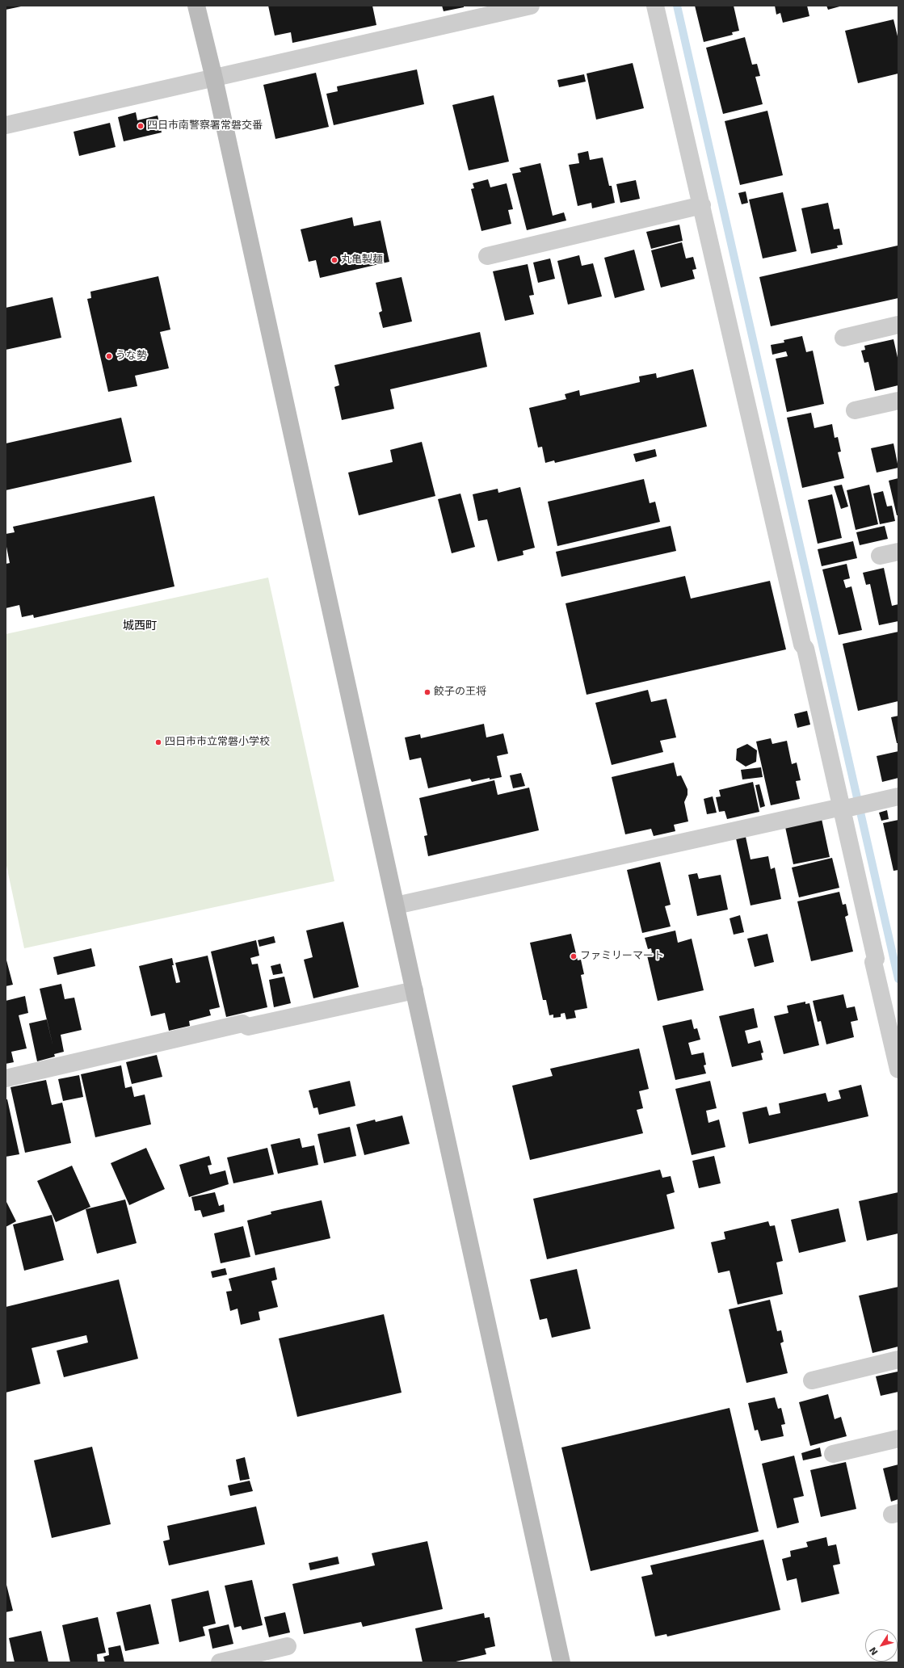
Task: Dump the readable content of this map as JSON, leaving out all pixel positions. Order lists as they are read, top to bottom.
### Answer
{
  "districts": ["城西町"],
  "places": [
    "四日市南警察署常磐交番",
    "丸亀製麺",
    "うな勢",
    "餃子の王将",
    "四日市市立常磐小学校",
    "ファミリーマート"
  ],
  "north": "bottom left"
}
